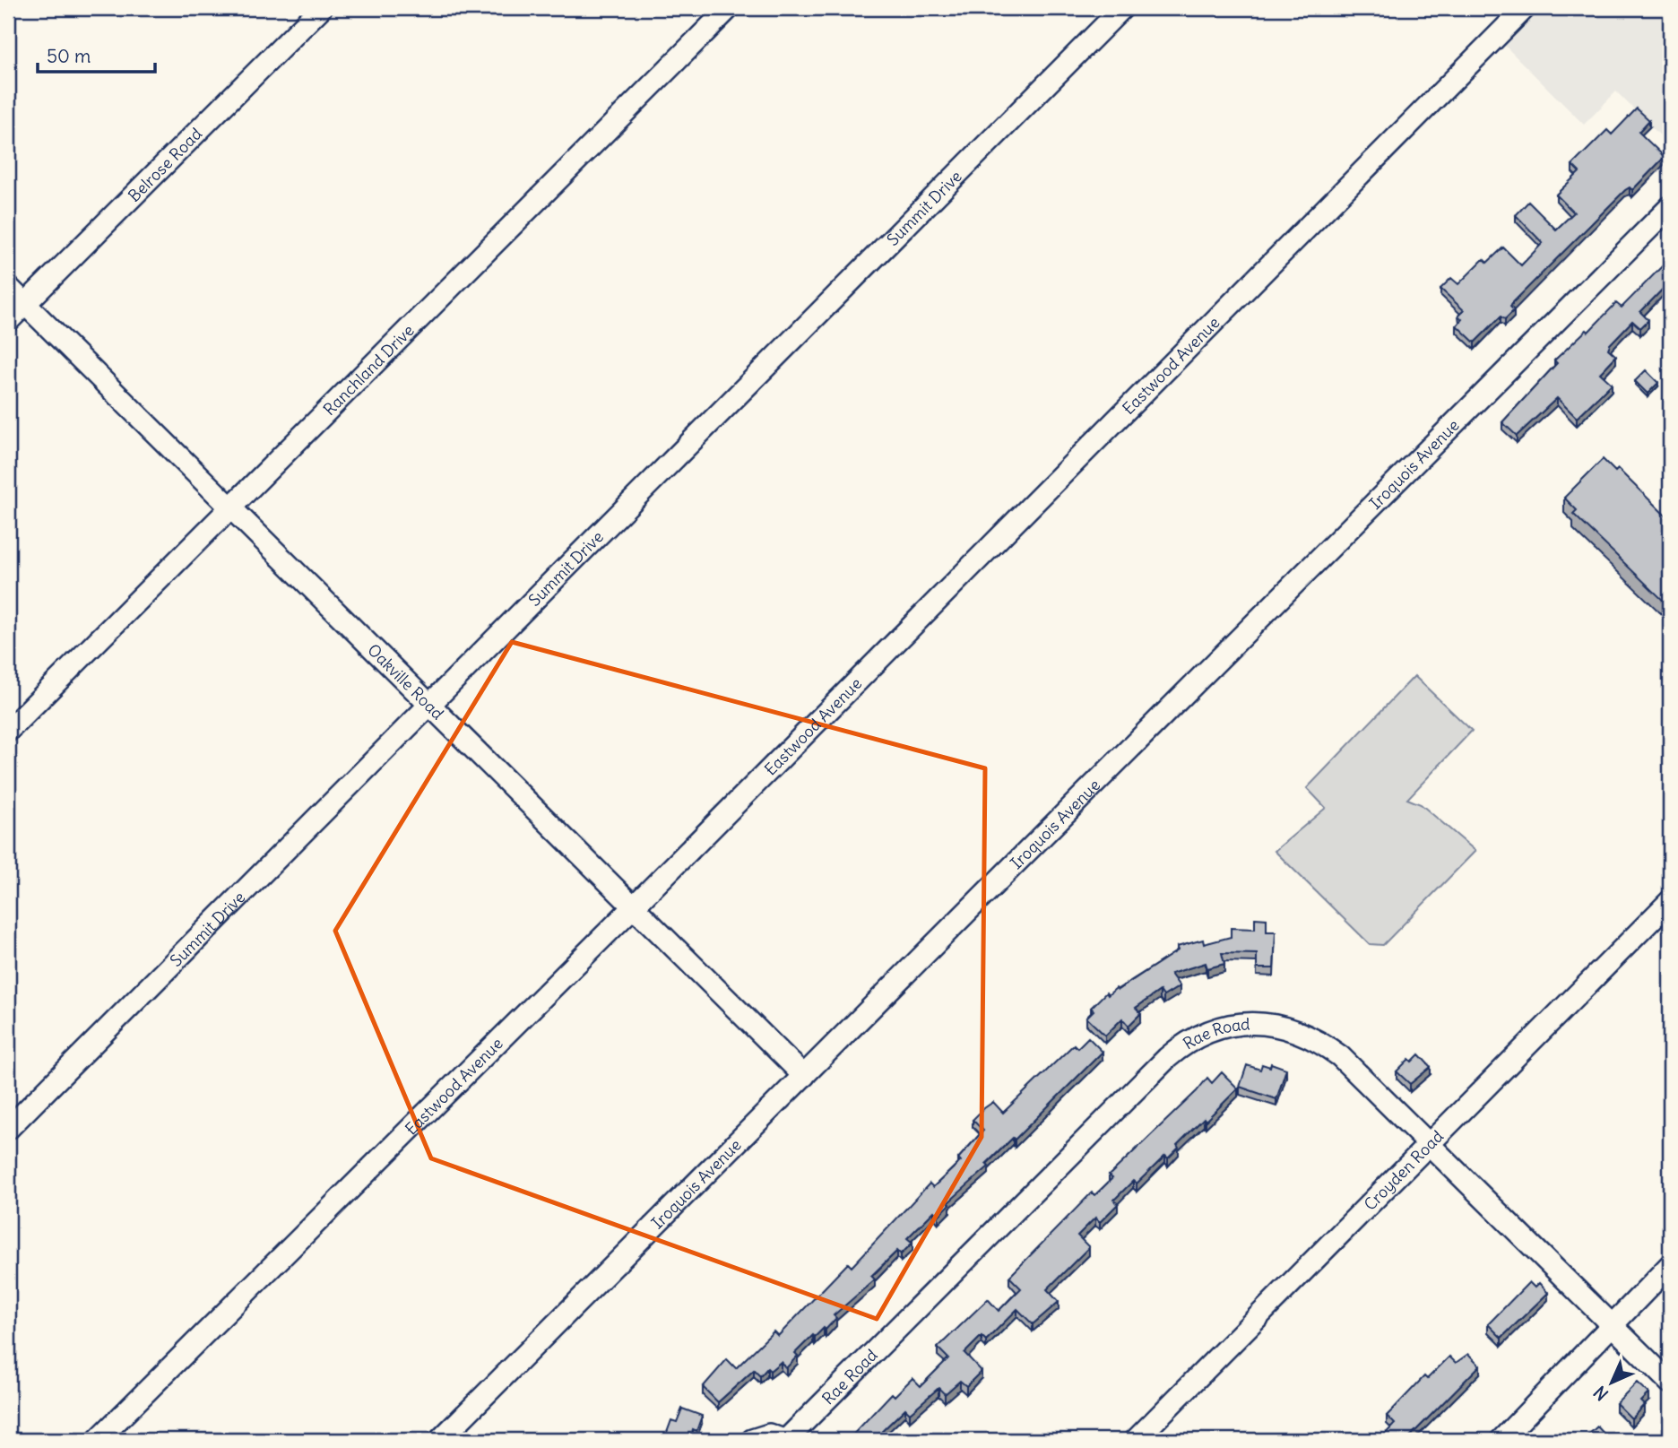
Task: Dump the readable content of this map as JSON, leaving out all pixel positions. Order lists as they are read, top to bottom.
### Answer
{
  "streets": {
    "street": [
      "Belrose Road",
      "Summit Drive",
      "Eastwood Avenue",
      "Ranchland Drive",
      "Iroquois Avenue",
      "Oakville Road",
      "Rae Road",
      "Croyden Road"
    ]
  },
  "crossings": [
    ["Belrose Road", "Oakville Road"],
    ["Summit Drive", "Oakville Road"],
    ["Eastwood Avenue", "Oakville Road"],
    ["Ranchland Drive", "Oakville Road"],
    ["Iroquois Avenue", "Oakville Road"],
    ["Rae Road", "Croyden Road"]
  ],
  "scale_bar": "50 m",
  "north": "bottom left"
}
